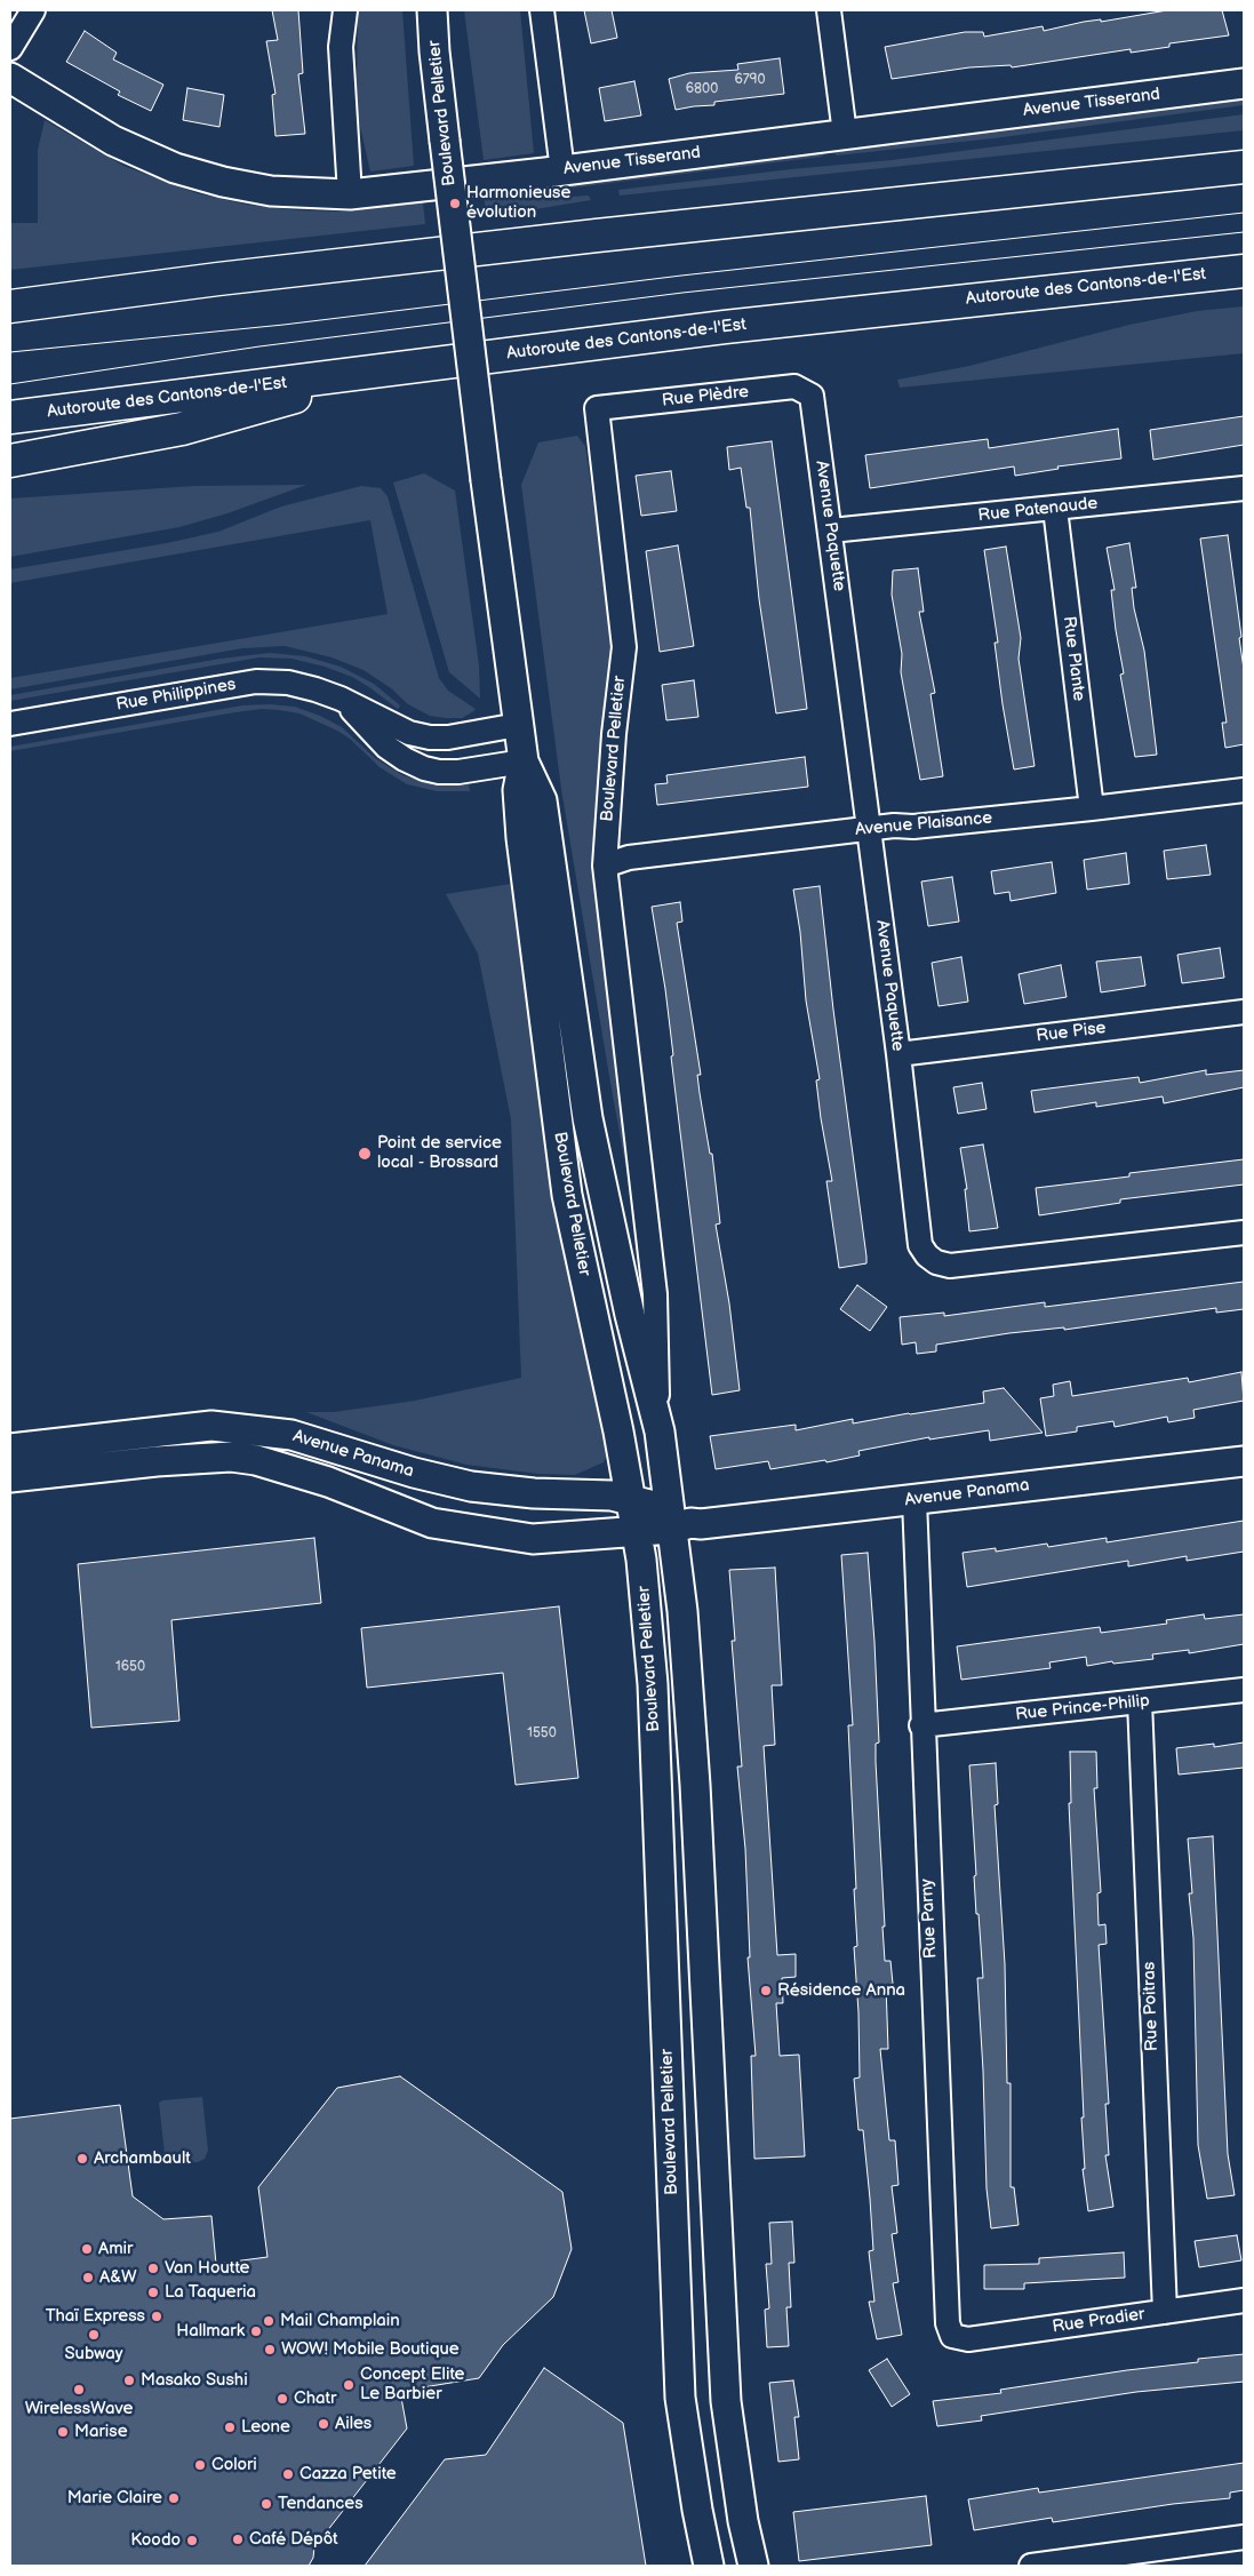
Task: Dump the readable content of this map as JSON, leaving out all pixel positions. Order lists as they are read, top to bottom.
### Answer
{
  "streets": {
    "highway": ["Autoroute des Cantons-de-l'Est"],
    "street": [
      "Avenue Tisserand",
      "Boulevard Pelletier",
      "Rue Plèdre",
      "Rue Patenaude",
      "Avenue Paquette",
      "Rue Plante",
      "Rue Philippines",
      "Avenue Plaisance",
      "Rue Pise",
      "Avenue Panama",
      "Rue Prince-Philip",
      "Rue Parny",
      "Rue Poitras",
      "Rue Pradier"
    ]
  },
  "crossings": [
    ["Boulevard Pelletier", "Rue Plèdre"],
    ["Boulevard Pelletier", "Rue Philippines"],
    ["Boulevard Pelletier", "Avenue Plaisance"],
    ["Boulevard Pelletier", "Avenue Panama"],
    ["Rue Plèdre", "Avenue Paquette"],
    ["Rue Patenaude", "Avenue Paquette"],
    ["Rue Patenaude", "Rue Plante"],
    ["Avenue Paquette", "Avenue Plaisance"],
    ["Avenue Paquette", "Rue Pise"],
    ["Rue Plante", "Avenue Plaisance"],
    ["Avenue Panama", "Rue Parny"],
    ["Rue Prince-Philip", "Rue Parny"],
    ["Rue Prince-Philip", "Rue Poitras"],
    ["Rue Parny", "Rue Pradier"],
    ["Rue Poitras", "Rue Pradier"]
  ],
  "places": [
    "Harmonieuse évolution",
    "Point de service local - Brossard",
    "Résidence Anna",
    "Archambault",
    "Amir",
    "Van Houtte",
    "A&W",
    "La Taqueria",
    "Thaï Express",
    "Mail Champlain",
    "Hallmark",
    "Subway",
    "WOW! Mobile Boutique",
    "Masako Sushi",
    "Concept Elite Le Barbier",
    "WirelessWave",
    "Chatr",
    "Ailes",
    "Leone",
    "Marise",
    "Colori",
    "Cazza Petite",
    "Marie Claire",
    "Tendances",
    "Café Dépôt",
    "Koodo"
  ],
  "house_numbers": [
    "6790",
    "6800",
    "1650",
    "1550"
  ]
}
